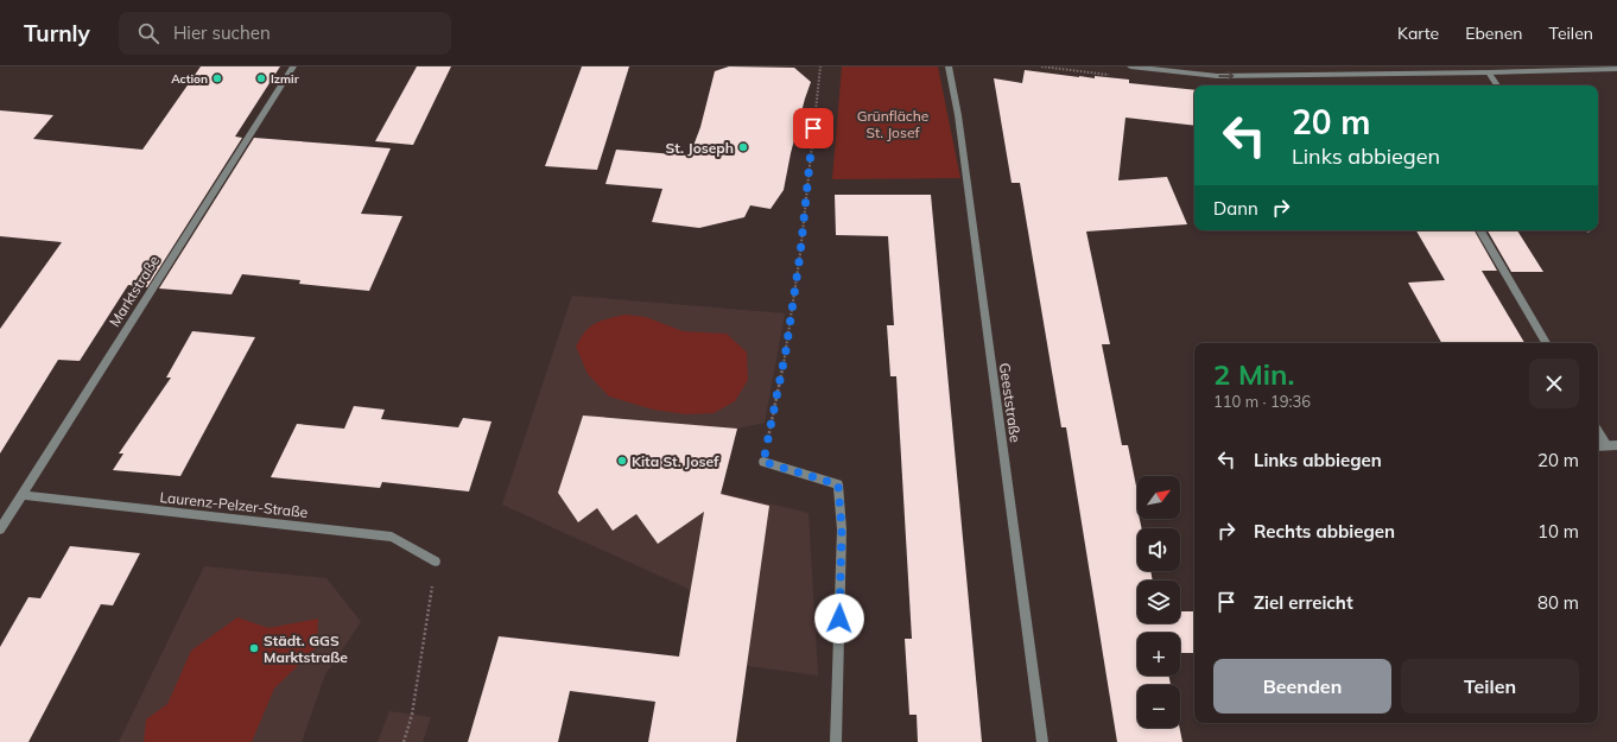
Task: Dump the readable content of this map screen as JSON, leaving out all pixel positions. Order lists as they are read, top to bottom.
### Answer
{
  "streets": {
    "street": ["Marktstraße", "Geeststraße", "Laurenz-Pelzer-Straße"]
  },
  "crossings": [
    ["Marktstraße", "Laurenz-Pelzer-Straße"]
  ],
  "parks": ["Grünfläche St. Josef"],
  "places": [
    "Action",
    "Izmir",
    "St. Joseph",
    "Kita St. Josef",
    "Städt. GGS Marktstraße"
  ],
  "north": "top right",
  "page": {
    "header": "Turnly",
    "search": "Hier suchen",
    "nav": ["Karte", "Ebenen", "Teilen"],
    "turn": ["20 m", "Links abbiegen"],
    "then": "Dann",
    "heading": ["2 Min.", "110 m · 19:36"],
    "list": [
      {
        "name": "Links abbiegen",
        "value": "20 m"
      },
      {
        "name": "Rechts abbiegen",
        "value": "10 m"
      },
      {
        "name": "Ziel erreicht",
        "value": "80 m"
      }
    ],
    "map_buttons": ["+", "−"],
    "buttons": ["Beenden", "Teilen"]
  }
}
